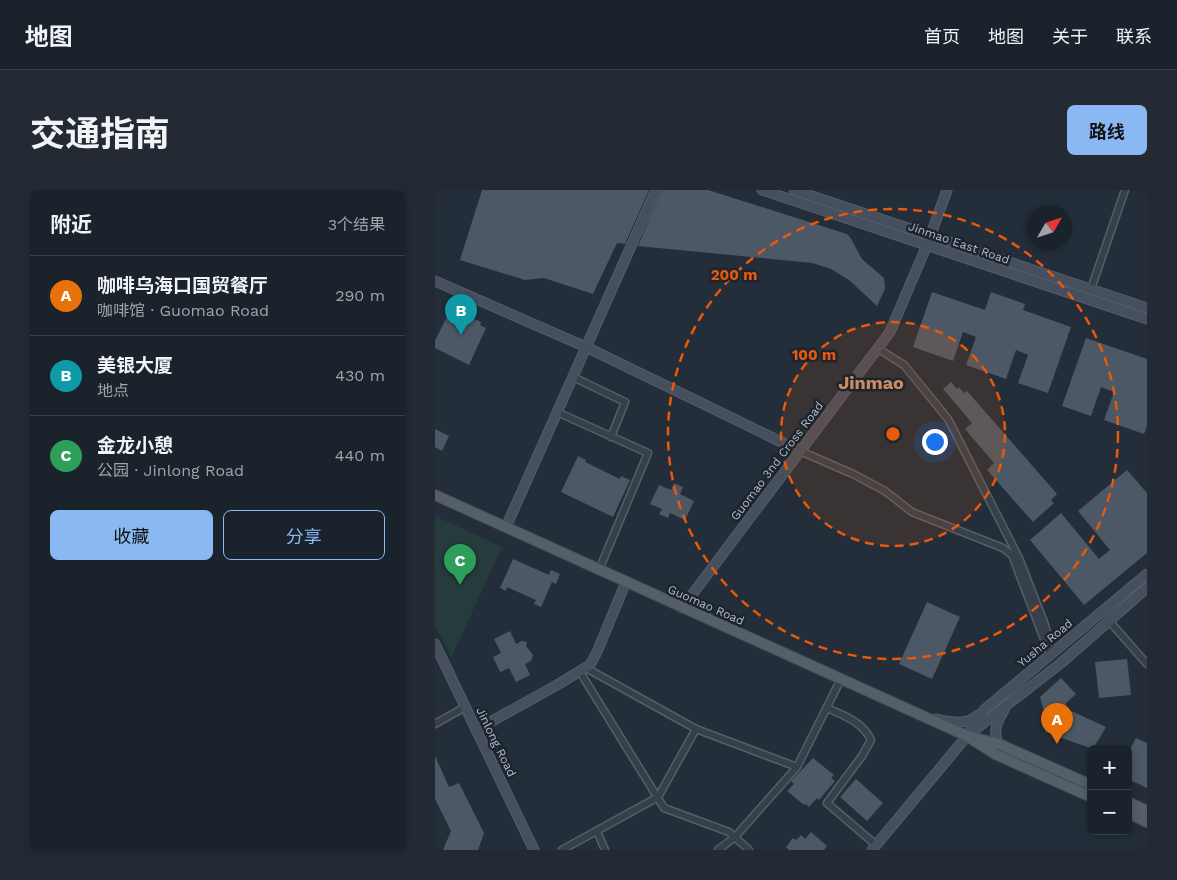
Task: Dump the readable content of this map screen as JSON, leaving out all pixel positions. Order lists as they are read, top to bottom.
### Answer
{
  "streets": {
    "main road": [
      "Jinmao East Road",
      "Guomao 3nd Cross Road",
      "Guomao Road",
      "Yusha Road",
      "Jinlong Road"
    ]
  },
  "crossings": [
    ["Jinmao East Road", "Guomao 3nd Cross Road"],
    ["Guomao 3nd Cross Road", "Guomao Road"],
    ["Guomao Road", "Yusha Road"]
  ],
  "districts": ["Jinmao"],
  "north": "top right",
  "page": {
    "header": "地图",
    "nav": [
      "首页",
      "地图",
      "关于",
      "联系"
    ],
    "title": "交通指南",
    "buttons": [
      "路线",
      ["收藏", "分享"]
    ],
    "heading": ["附近", "3个结果"],
    "list": [
      {
        "mark": "A",
        "name": "咖啡乌海口国贸餐厅",
        "note": "咖啡馆 · Guomao Road",
        "value": "290 m"
      },
      {
        "mark": "B",
        "name": "美银大厦",
        "note": "地点",
        "value": "430 m"
      },
      {
        "mark": "C",
        "name": "金龙小憩",
        "note": "公园 · Jinlong Road",
        "value": "440 m"
      }
    ],
    "pins": ["B", "C", "A"],
    "map_buttons": ["+", "−"]
  },
  "rings": ["200 m", "100 m"]
}
